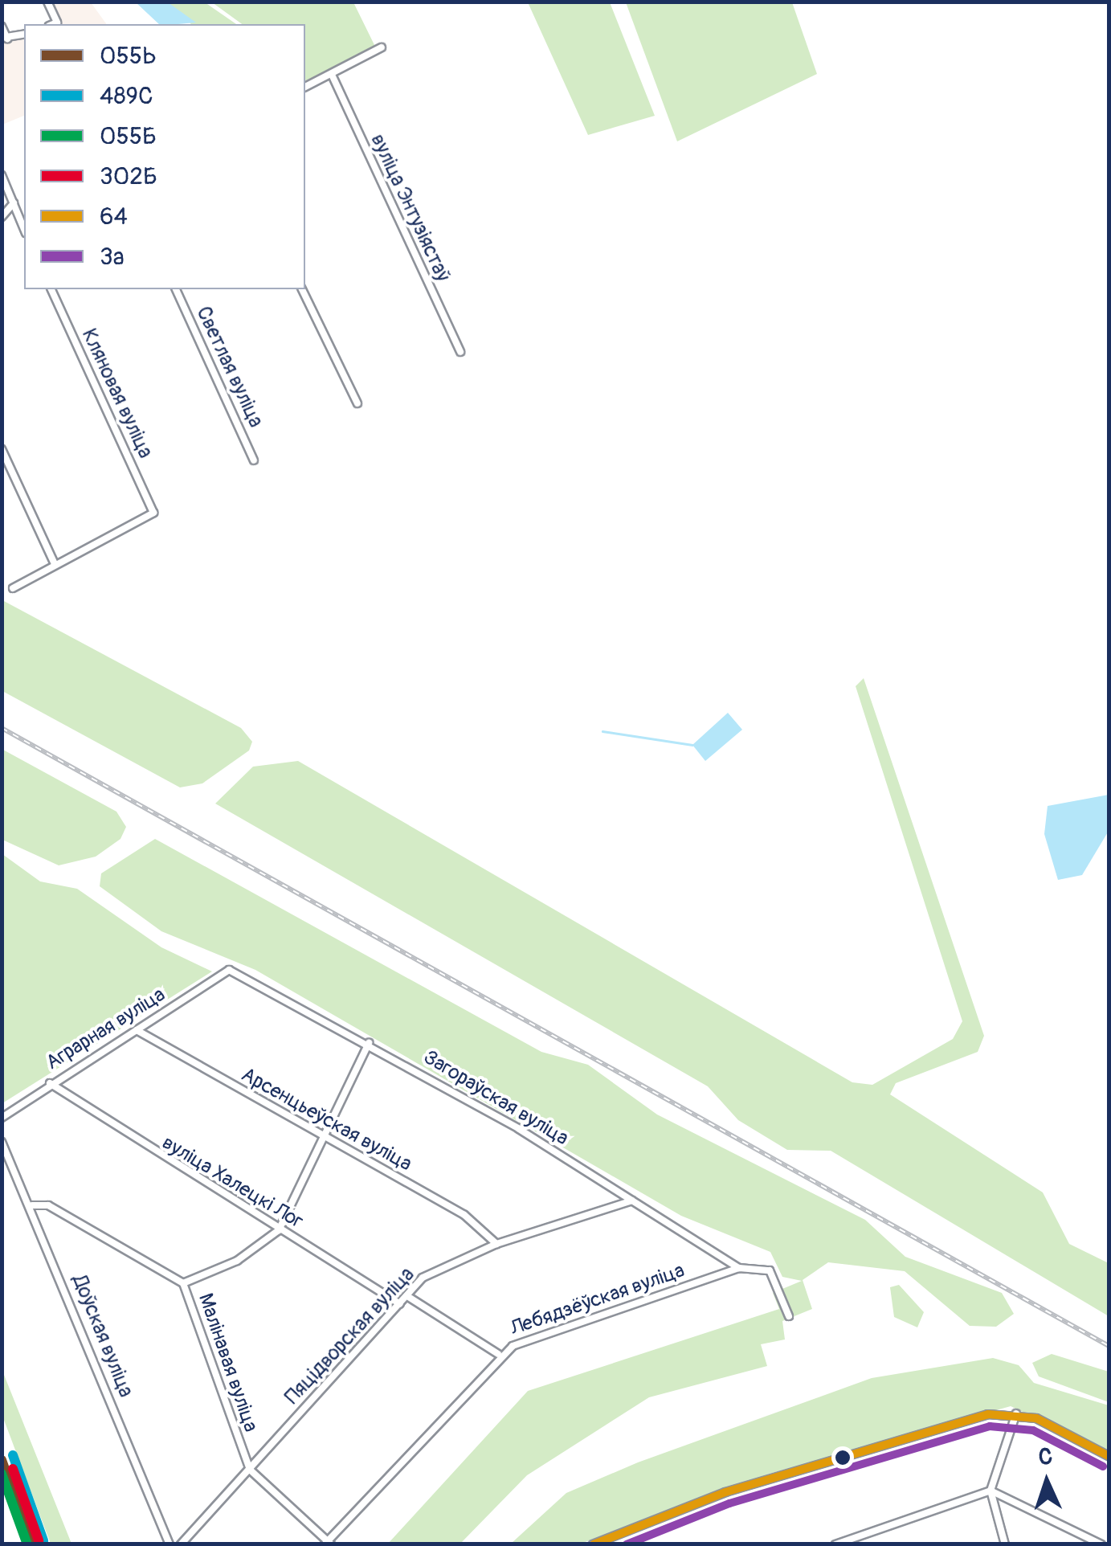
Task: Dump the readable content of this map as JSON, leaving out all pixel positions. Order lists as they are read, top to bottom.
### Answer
{
  "streets": {
    "street": [
      "вуліца Энтузіястаў",
      "Светлая вуліца",
      "Кляновая вуліца",
      "Аграрная вуліца",
      "Загораўская вуліца",
      "Арсенцьеўская вуліца",
      "вуліца Халецкі Лог",
      "Лебядзёўская вуліца",
      "Доўская вуліца",
      "Пяцідворская вуліца",
      "Малінавая вуліца"
    ]
  },
  "crossings": [
    ["Аграрная вуліца", "Загораўская вуліца"],
    ["Аграрная вуліца", "Арсенцьеўская вуліца"],
    ["Аграрная вуліца", "вуліца Халецкі Лог"],
    ["Загораўская вуліца", "Лебядзёўская вуліца"],
    ["Загораўская вуліца", "Пяцідворская вуліца"],
    ["Арсенцьеўская вуліца", "Пяцідворская вуліца"],
    ["вуліца Халецкі Лог", "Пяцідворская вуліца"],
    ["Лебядзёўская вуліца", "Малінавая вуліца"],
    ["Доўская вуліца", "Малінавая вуліца"],
    ["Пяцідворская вуліца", "Малінавая вуліца"]
  ],
  "lines": [
    "transit line 64",
    "transit line 3а",
    "transit line 489С",
    "transit line 055Ь",
    "transit line 302Б",
    "transit line 055Б"
  ],
  "legend": [
    "055Ь",
    "489С",
    "055Б",
    "302Б",
    "64",
    "3а"
  ],
  "north": "top"
}
